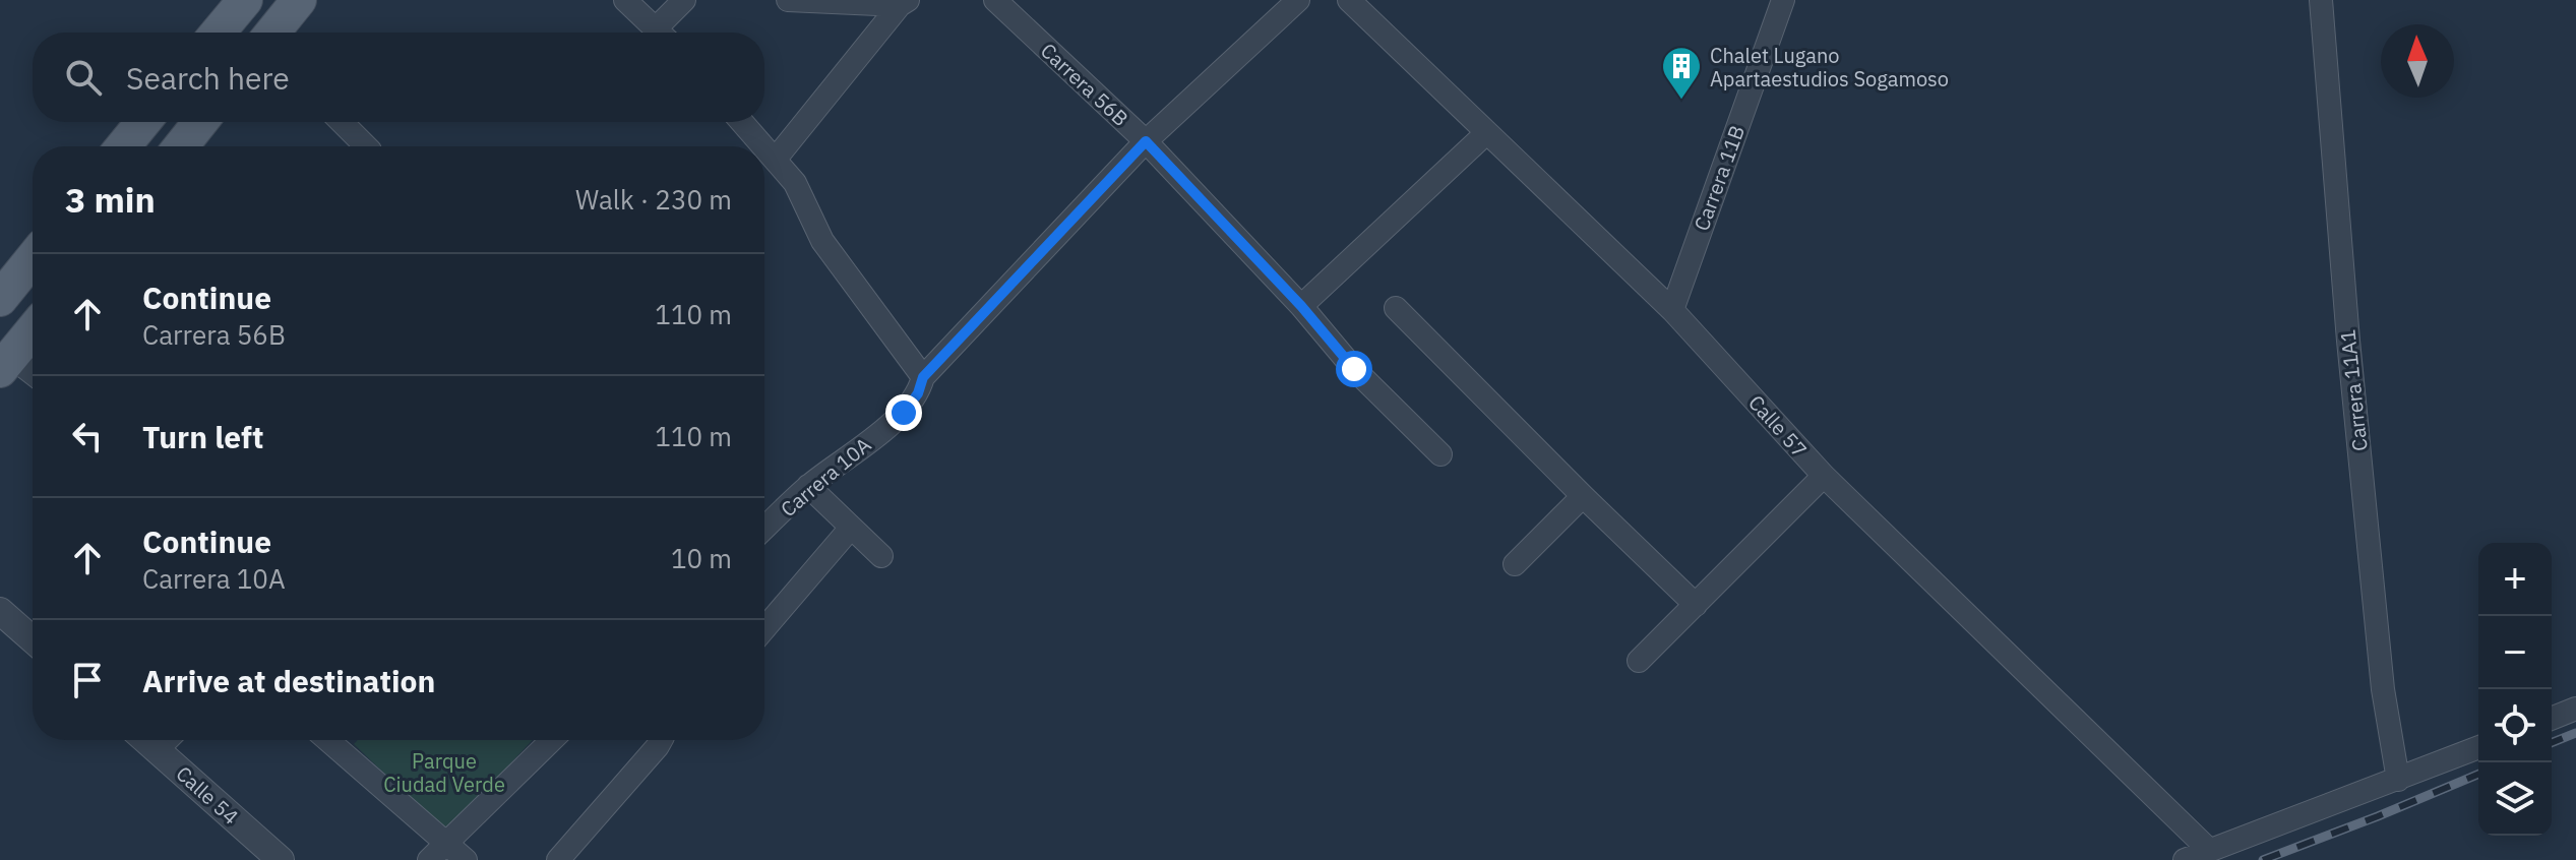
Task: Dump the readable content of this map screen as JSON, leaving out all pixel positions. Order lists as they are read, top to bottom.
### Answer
{
  "streets": {
    "street": [
      "Carrera 56B",
      "Carrera 11B",
      "Carrera 11A1",
      "Calle 57",
      "Carrera 10A",
      "Calle 54"
    ]
  },
  "crossings": [
    ["Carrera 56B", "Carrera 10A"],
    ["Carrera 11B", "Calle 57"]
  ],
  "parks": ["Parque Ciudad Verde"],
  "places": {
    "building": ["Chalet Lugano Apartaestudios Sogamoso"]
  },
  "north": "top",
  "page": {
    "search": "Search here",
    "heading": ["3 min", "Walk · 230 m"],
    "list": [
      ["Continue", "Carrera 56B", "110 m"],
      ["Turn left", "110 m"],
      ["Continue", "Carrera 10A", "10 m"],
      "Arrive at destination"
    ],
    "map_buttons": ["+", "−"]
  }
}
